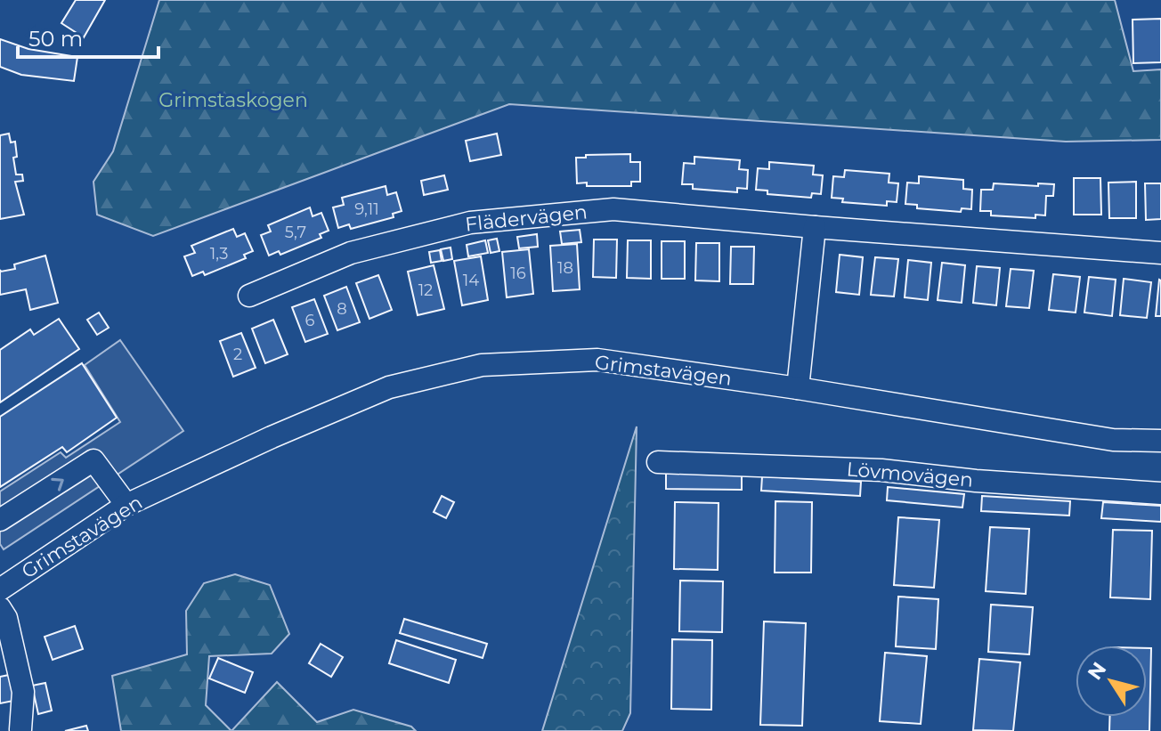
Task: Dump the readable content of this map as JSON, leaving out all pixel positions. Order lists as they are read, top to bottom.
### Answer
{
  "streets": {
    "street": ["Flädervägen", "Grimstavägen", "Lövmovägen"]
  },
  "parks": ["Grimstaskogen"],
  "house_numbers": [
    "9,11",
    "5,7",
    "1,3",
    "18",
    "16",
    "14",
    "12",
    "8",
    "6",
    "2"
  ],
  "scale_bar": "50 m",
  "north": "top left"
}
